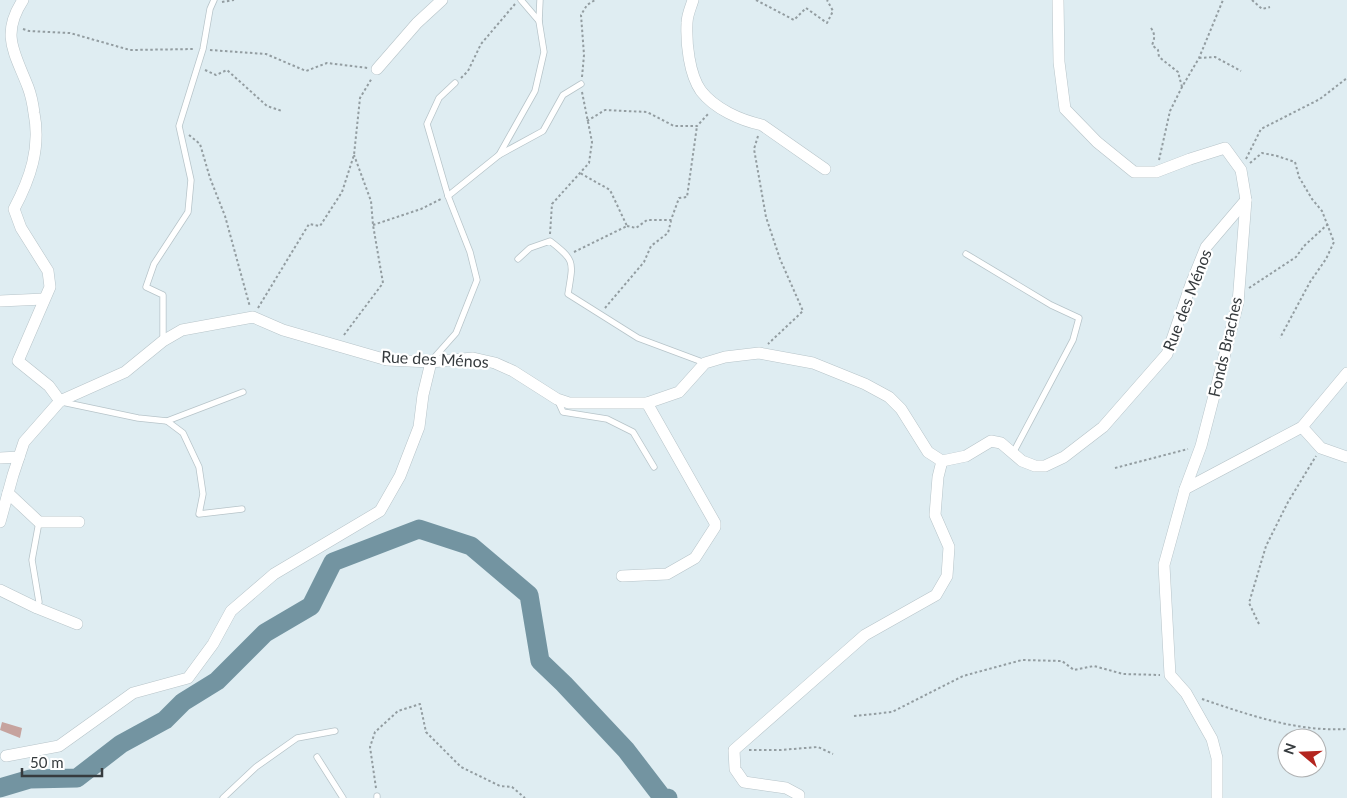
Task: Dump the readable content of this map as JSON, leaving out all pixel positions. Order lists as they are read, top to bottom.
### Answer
{
  "streets": {
    "street": ["Rue des Ménos", "Fonds Braches"]
  },
  "crossings": [
    ["Rue des Ménos", "Fonds Braches"]
  ],
  "scale_bar": "50 m",
  "north": "left"
}
